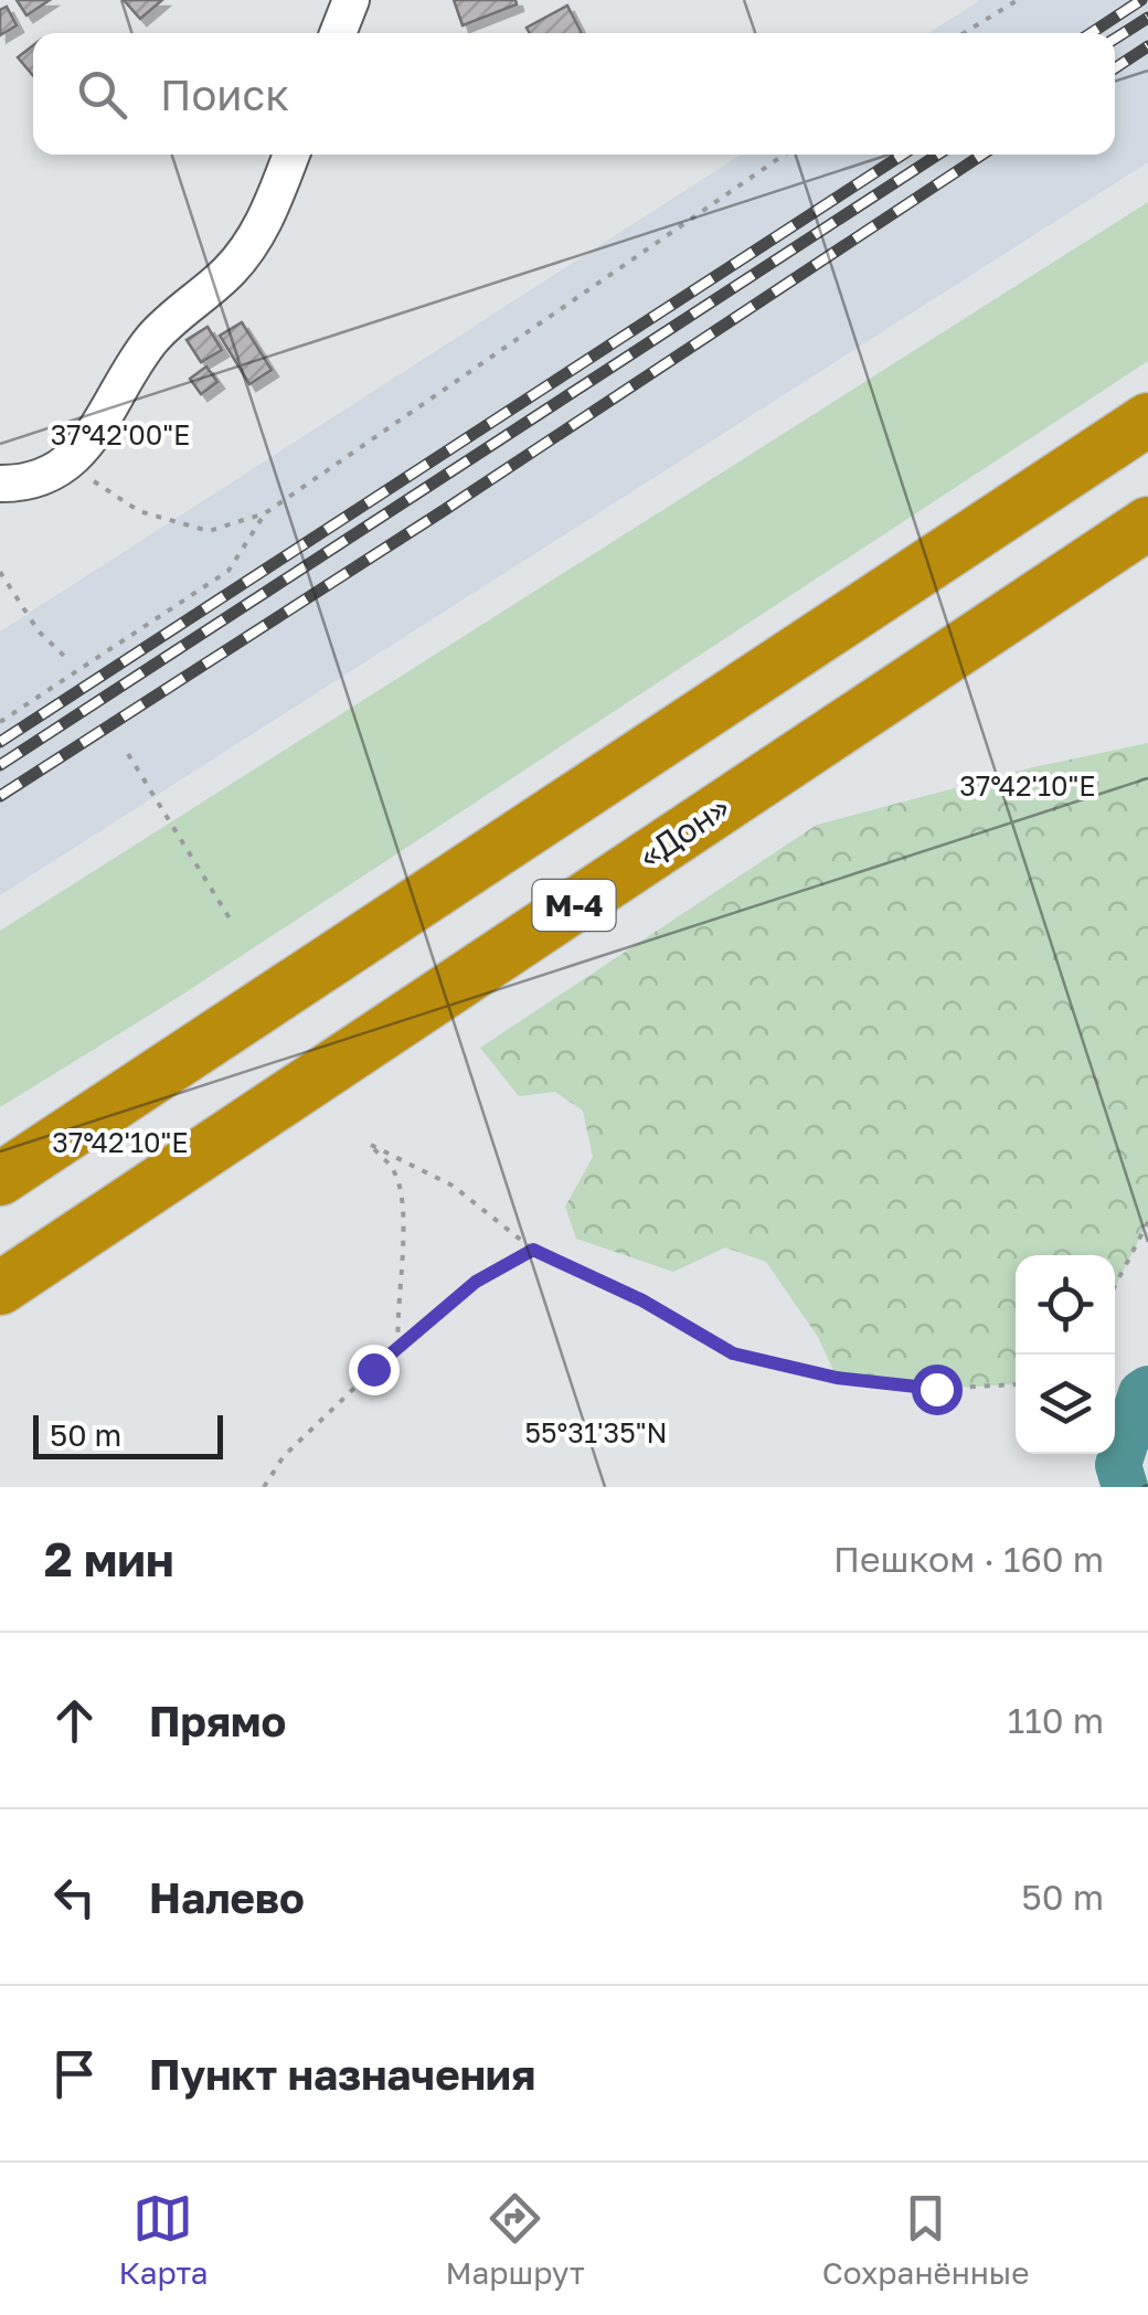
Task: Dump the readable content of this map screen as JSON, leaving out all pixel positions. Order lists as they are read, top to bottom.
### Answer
{
  "streets": {
    "highway": ["«Дон»", "М-4"]
  },
  "scale_bar": "50 m",
  "page": {
    "search": "Поиск",
    "scale": "50 m",
    "heading": ["2 мин", "Пешком · 160 m"],
    "list": [
      ["Прямо", "110 m"],
      ["Налево", "50 m"],
      "Пункт назначения"
    ],
    "nav": ["Карта", "Маршрут", "Сохранённые"]
  },
  "coordinates": ["37°42'00\"E", "37°42'10\"E", "55°31'35\"N"]
}
